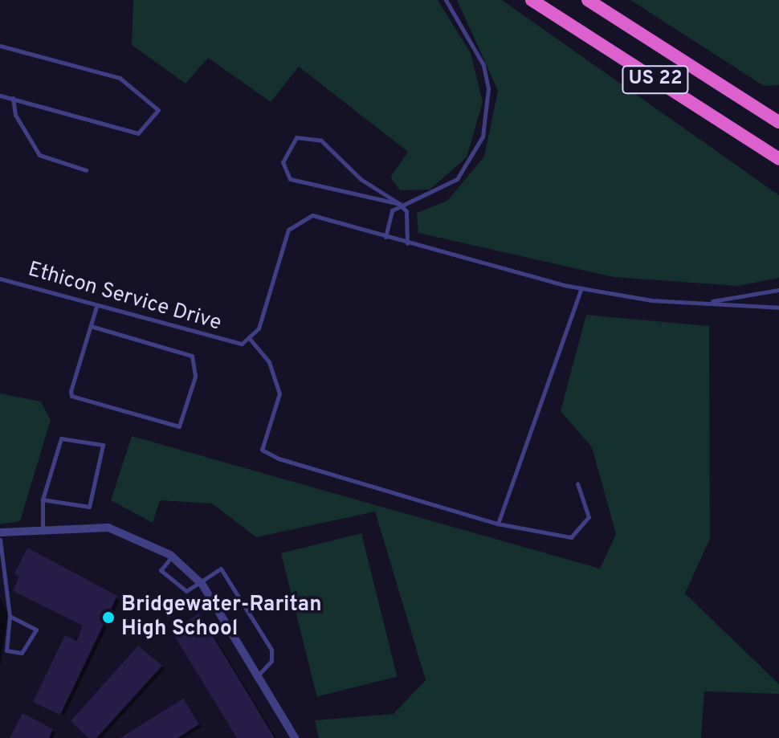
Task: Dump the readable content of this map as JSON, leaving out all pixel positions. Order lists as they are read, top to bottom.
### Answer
{
  "streets": {
    "highway": ["US 22"],
    "lane": ["Ethicon Service Drive"]
  },
  "places": ["Bridgewater-Raritan High School"]
}
